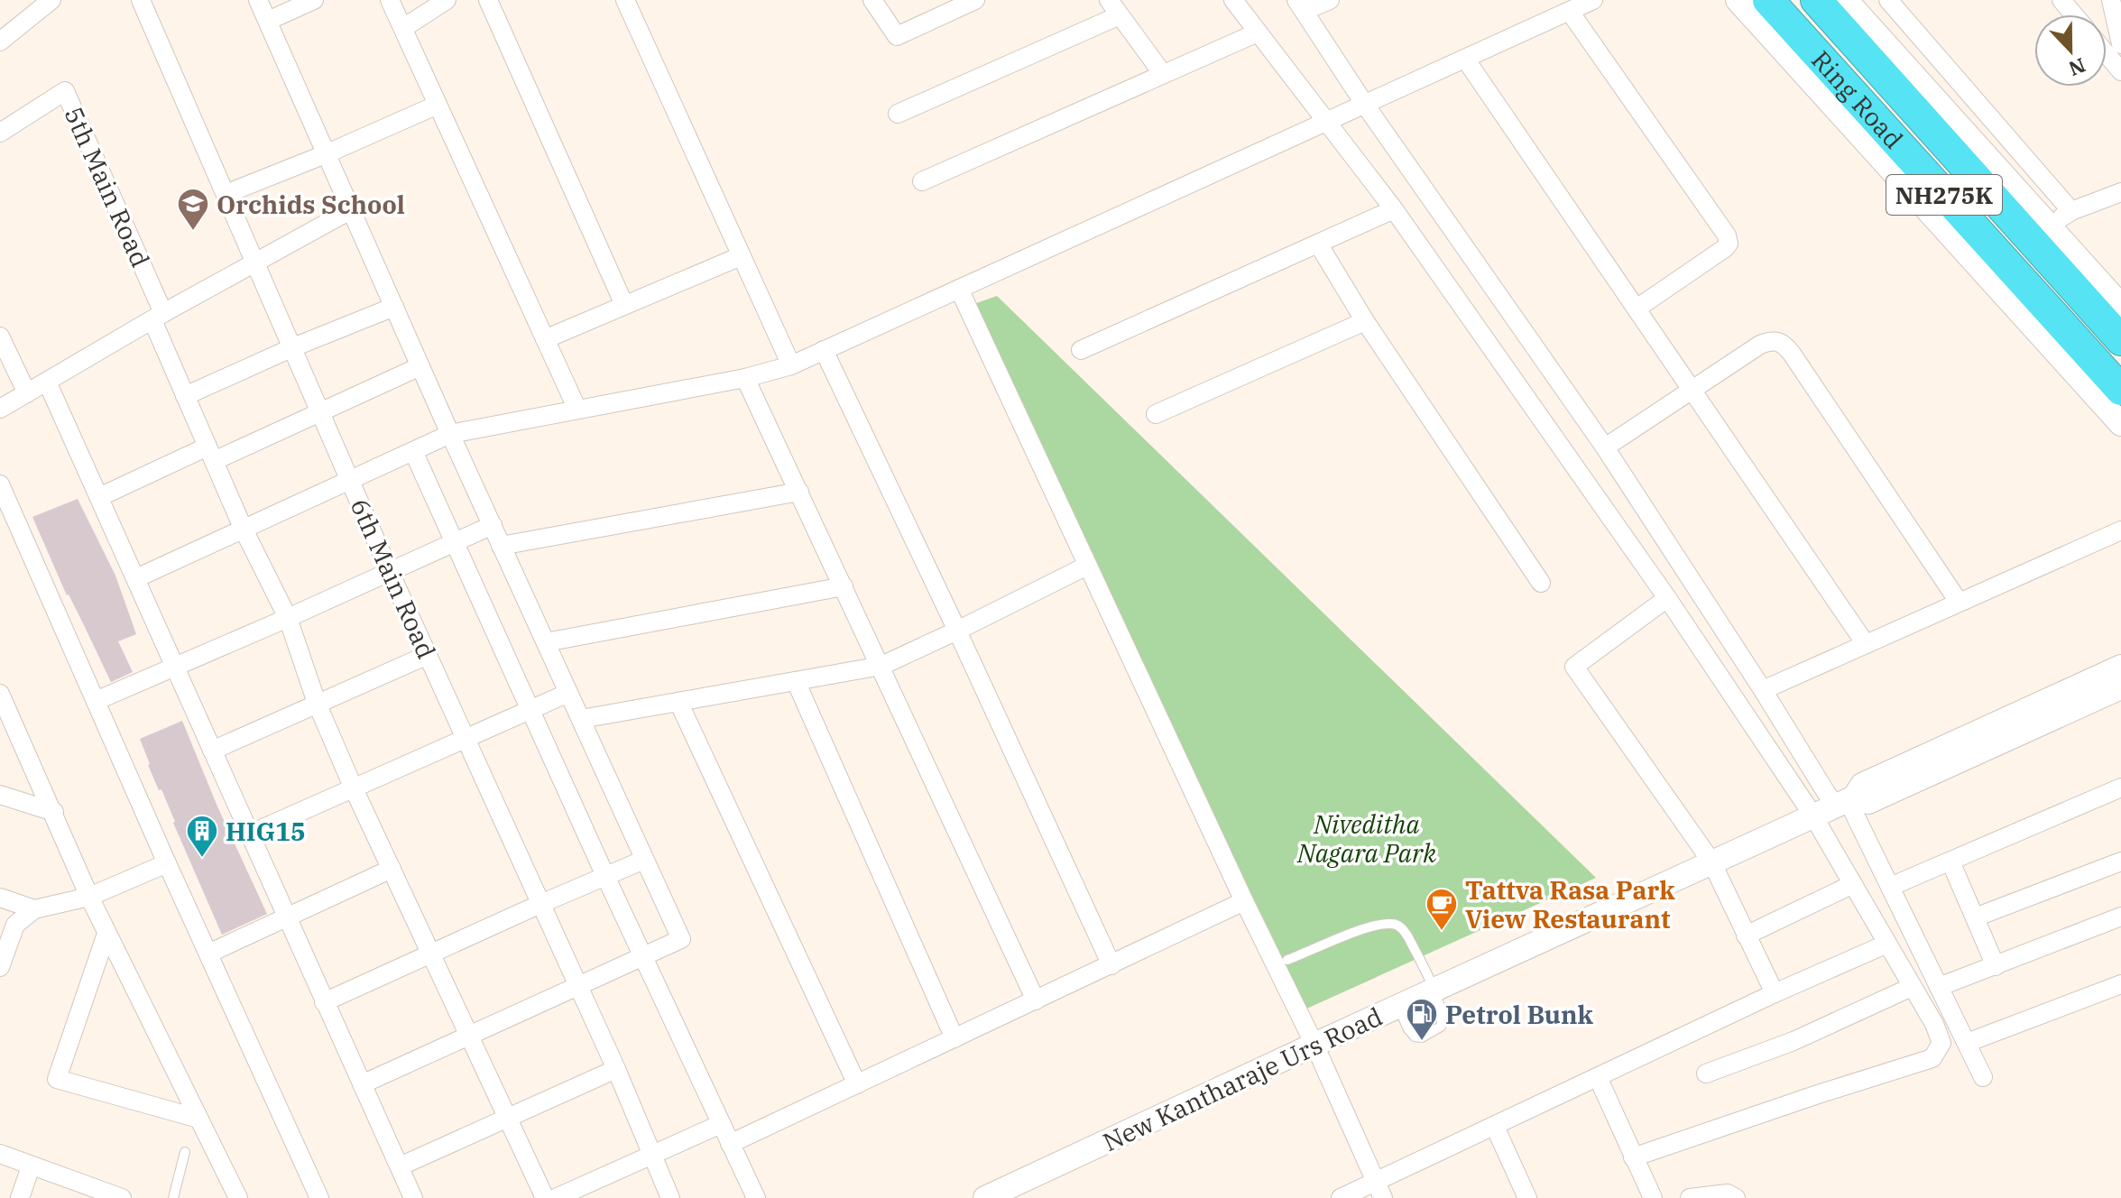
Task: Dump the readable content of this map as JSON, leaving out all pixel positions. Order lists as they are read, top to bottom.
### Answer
{
  "streets": {
    "highway": ["Ring Road", "NH275K"],
    "main road": ["New Kantharaje Urs Road"],
    "street": ["5th Main Road", "6th Main Road"]
  },
  "parks": ["Niveditha Nagara Park"],
  "places": {
    "school or university": ["Orchids School"],
    "building": ["HIG15"],
    "cafe": ["Tattva Rasa Park View Restaurant"],
    "fuel station": ["Petrol Bunk"]
  },
  "north": "bottom"
}
